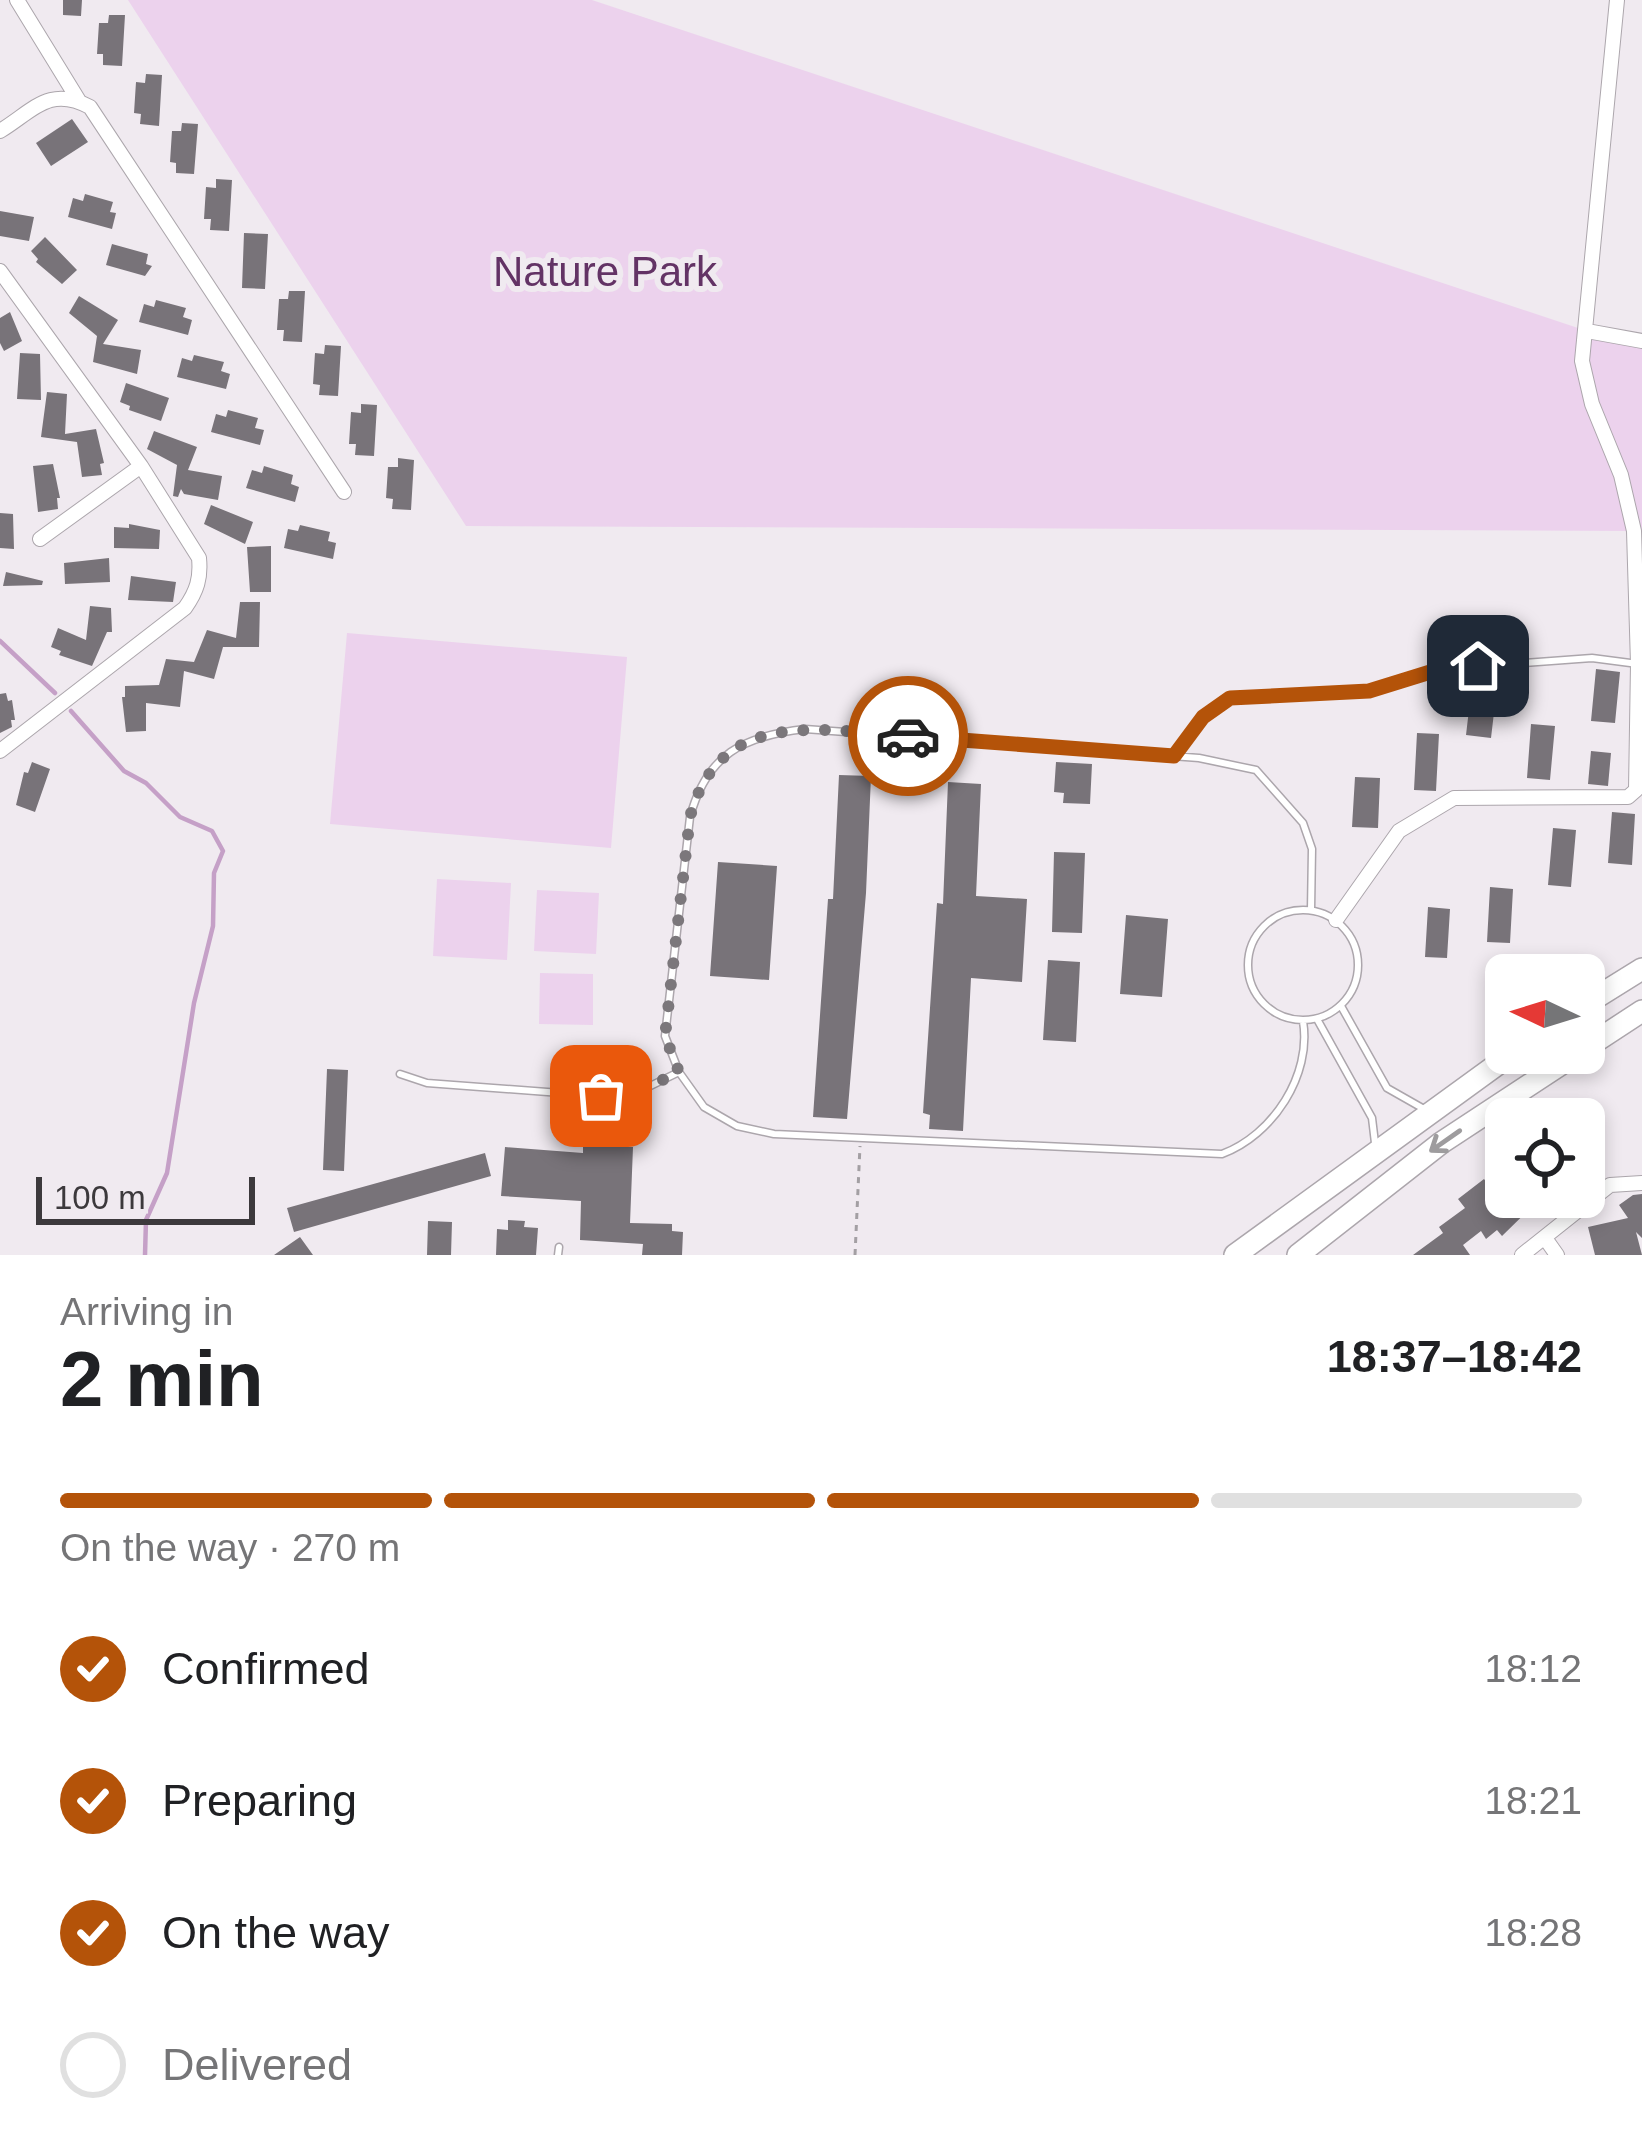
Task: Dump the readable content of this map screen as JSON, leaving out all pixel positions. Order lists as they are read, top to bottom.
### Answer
{
  "parks": ["Nature Park"],
  "scale_bar": "100 m",
  "north": "left",
  "page": {
    "scale": "100 m",
    "heading": ["2 min", "Arriving in", "18:37–18:42"],
    "bar": "On the way · 270 m",
    "list": [
      ["Confirmed", "18:12"],
      ["Preparing", "18:21"],
      ["On the way", "18:28"],
      "Delivered"
    ]
  }
}
